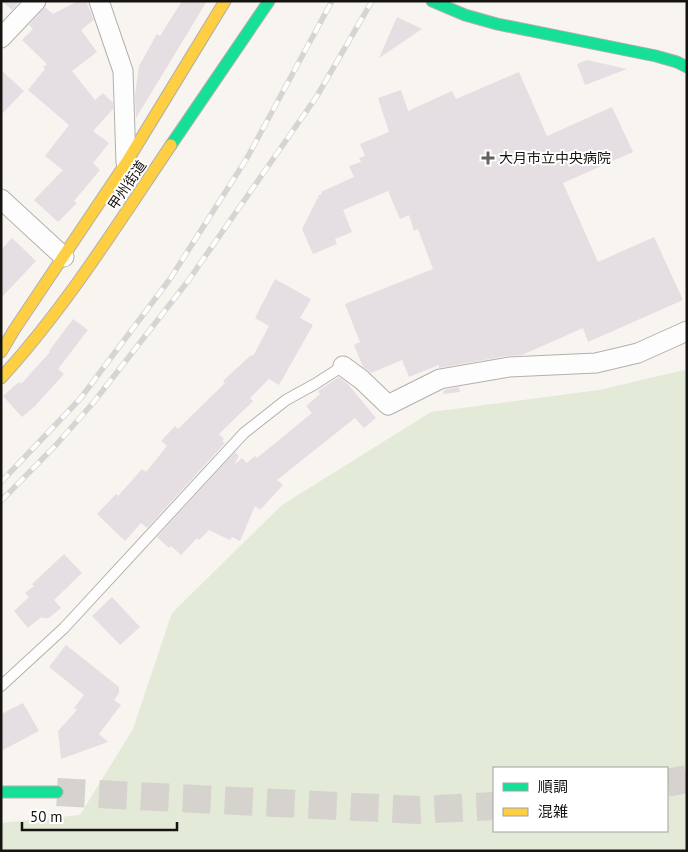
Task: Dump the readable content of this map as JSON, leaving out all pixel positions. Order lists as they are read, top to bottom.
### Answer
{
  "streets": {
    "main road": ["甲州街道"]
  },
  "places": {
    "health": ["大月市立中央病院"]
  },
  "legend": ["順調", "混雑"],
  "scale_bar": "50 m"
}
